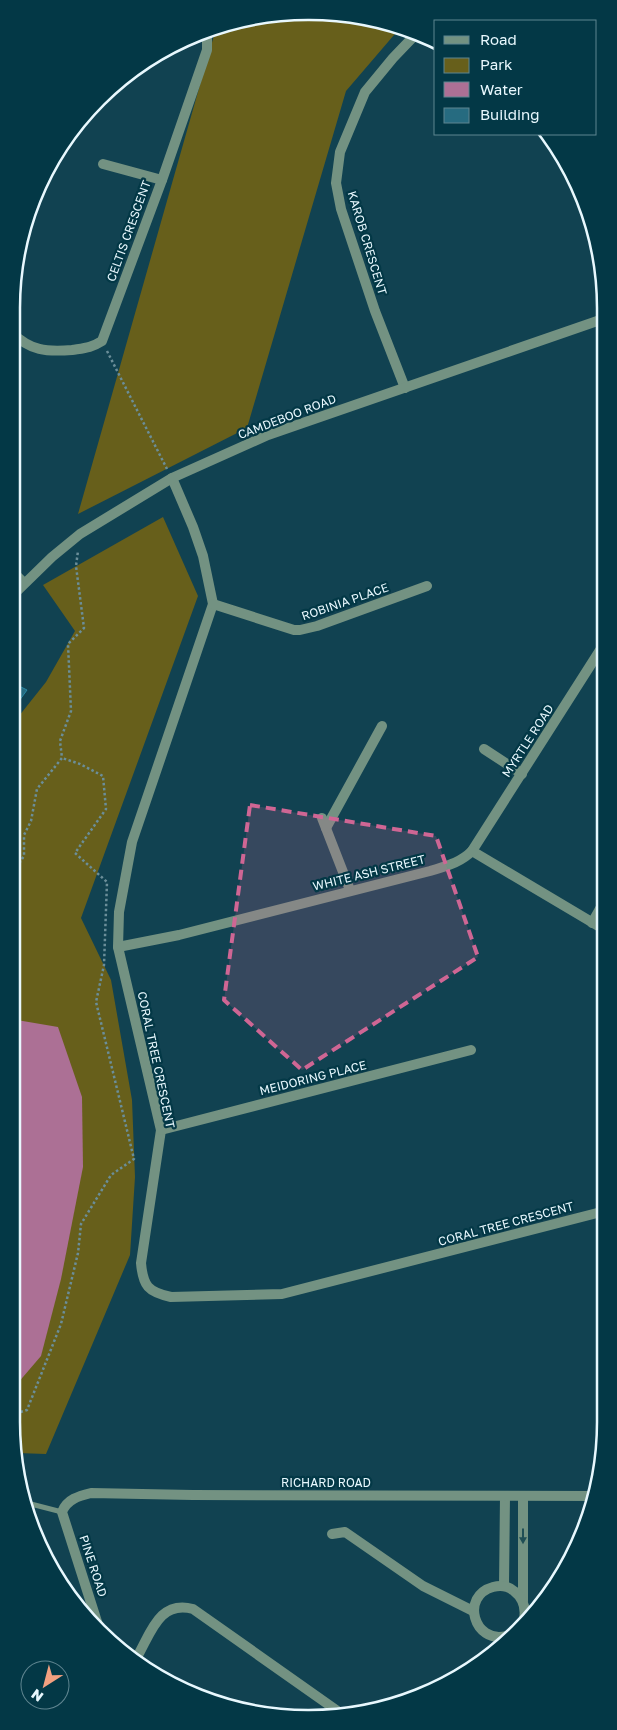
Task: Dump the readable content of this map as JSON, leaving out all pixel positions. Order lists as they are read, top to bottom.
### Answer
{
  "streets": {
    "street": [
      "CELTIS CRESCENT",
      "KAROB CRESCENT",
      "CAMDEBOO ROAD",
      "ROBINIA PLACE",
      "MYRTLE ROAD",
      "WHITE ASH STREET",
      "CORAL TREE CRESCENT",
      "MEIDORING PLACE",
      "RICHARD ROAD",
      "PINE ROAD"
    ]
  },
  "crossings": [
    ["KAROB CRESCENT", "CAMDEBOO ROAD"],
    ["ROBINIA PLACE", "CORAL TREE CRESCENT"],
    ["MYRTLE ROAD", "WHITE ASH STREET"],
    ["WHITE ASH STREET", "CORAL TREE CRESCENT"],
    ["CORAL TREE CRESCENT", "MEIDORING PLACE"],
    ["RICHARD ROAD", "PINE ROAD"]
  ],
  "legend": [
    "Road",
    "Park",
    "Water",
    "Building"
  ],
  "north": "bottom left"
}
